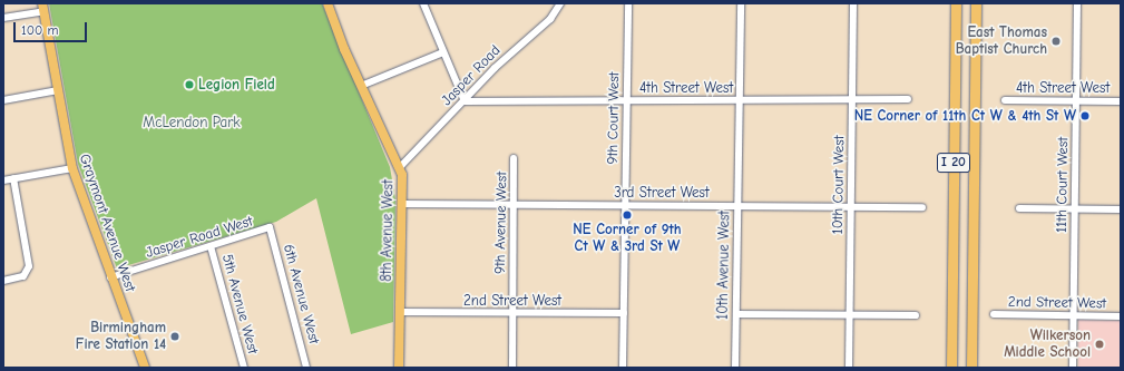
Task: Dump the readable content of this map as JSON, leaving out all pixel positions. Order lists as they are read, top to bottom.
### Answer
{
  "streets": {
    "highway": ["I 20"],
    "main road": ["Graymont Avenue West", "8th Avenue West"],
    "street": [
      "Jasper Road",
      "4th Street West",
      "9th Court West",
      "10th Court West",
      "11th Court West",
      "3rd Street West",
      "9th Avenue West",
      "Jasper Road West",
      "10th Avenue West",
      "6th Avenue West",
      "2nd Street West",
      "5th Avenue West"
    ]
  },
  "crossings": [
    ["Jasper Road", "4th Street West"],
    ["Jasper Road", "8th Avenue West"],
    ["4th Street West", "9th Court West"],
    ["4th Street West", "10th Court West"],
    ["4th Street West", "11th Court West"],
    ["4th Street West", "10th Avenue West"],
    ["9th Court West", "3rd Street West"],
    ["9th Court West", "2nd Street West"],
    ["10th Court West", "3rd Street West"],
    ["11th Court West", "2nd Street West"],
    ["3rd Street West", "9th Avenue West"],
    ["3rd Street West", "8th Avenue West"],
    ["3rd Street West", "10th Avenue West"],
    ["Graymont Avenue West", "Jasper Road West"],
    ["9th Avenue West", "2nd Street West"],
    ["8th Avenue West", "2nd Street West"],
    ["Jasper Road West", "6th Avenue West"],
    ["Jasper Road West", "5th Avenue West"]
  ],
  "parks": ["McLendon Park"],
  "places": [
    "East Thomas Baptist Church",
    "Legion Field",
    "NE Corner of 11th Ct W & 4th St W",
    "NE Corner of 9th Ct W & 3rd St W",
    "Birmingham Fire Station 14",
    "Wilkerson Middle School"
  ],
  "scale_bar": "100 m"
}
